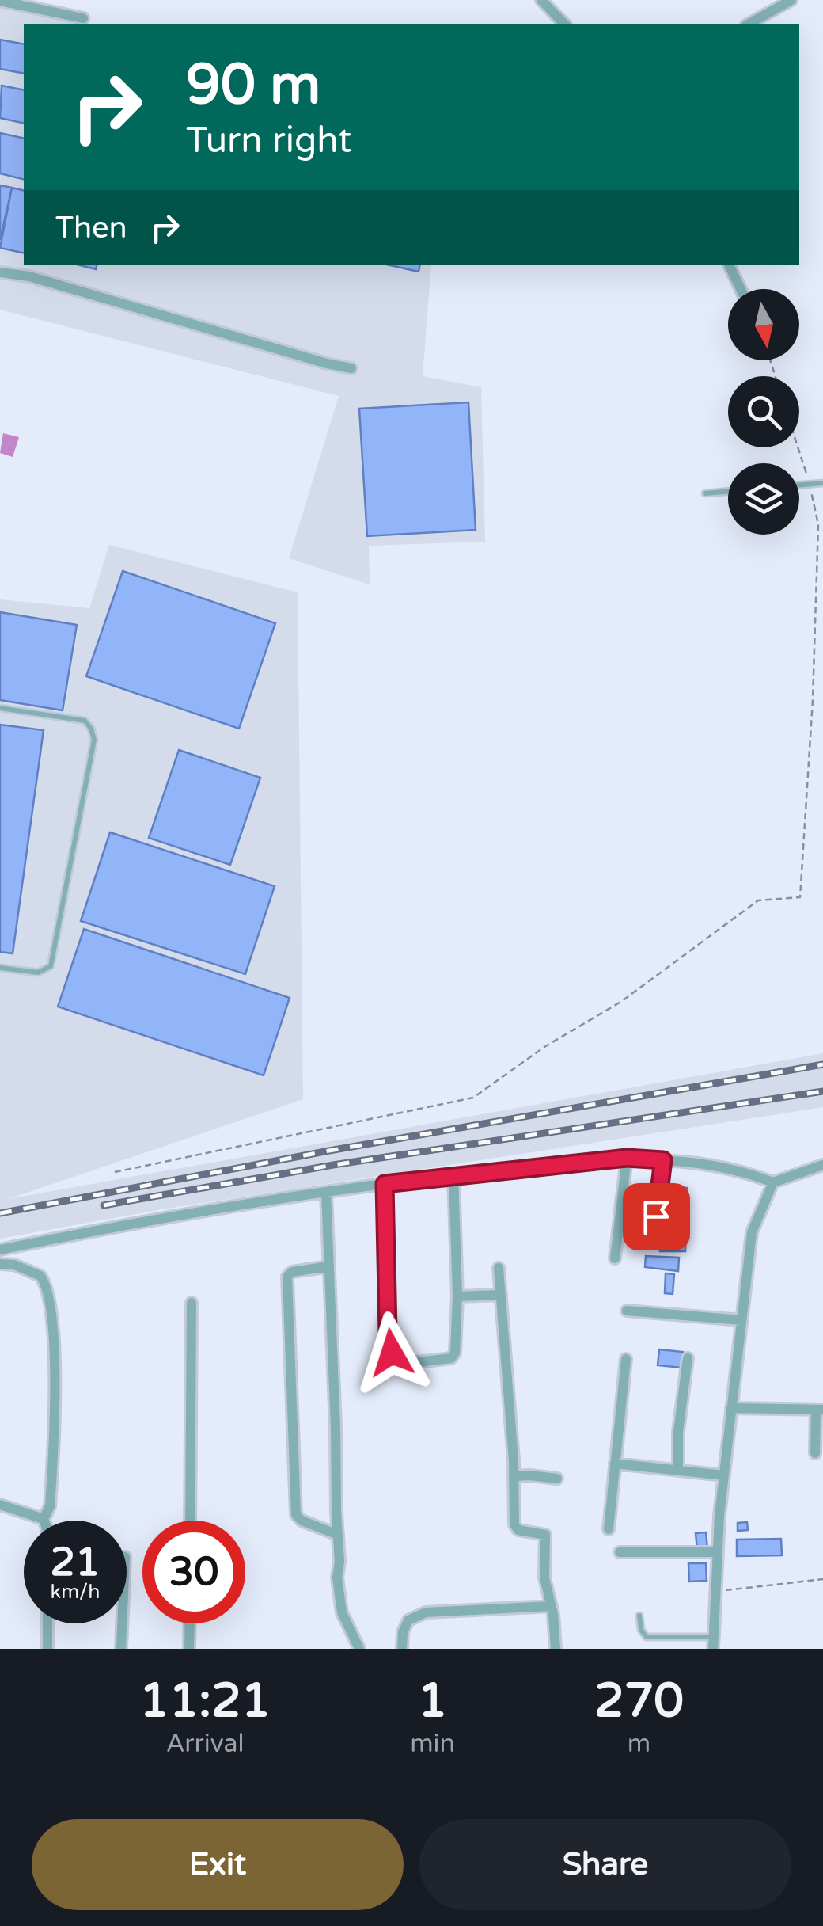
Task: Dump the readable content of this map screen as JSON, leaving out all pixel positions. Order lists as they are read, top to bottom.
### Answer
{
  "north": "bottom",
  "page": {
    "turn": ["90 m", "Turn right"],
    "then": "Then",
    "speed": "21 km/h",
    "limit": "30",
    "eta": [
      "11:21",
      "Arrival",
      "1",
      "min",
      "270",
      "m"
    ],
    "buttons": ["Exit", "Share"]
  }
}
